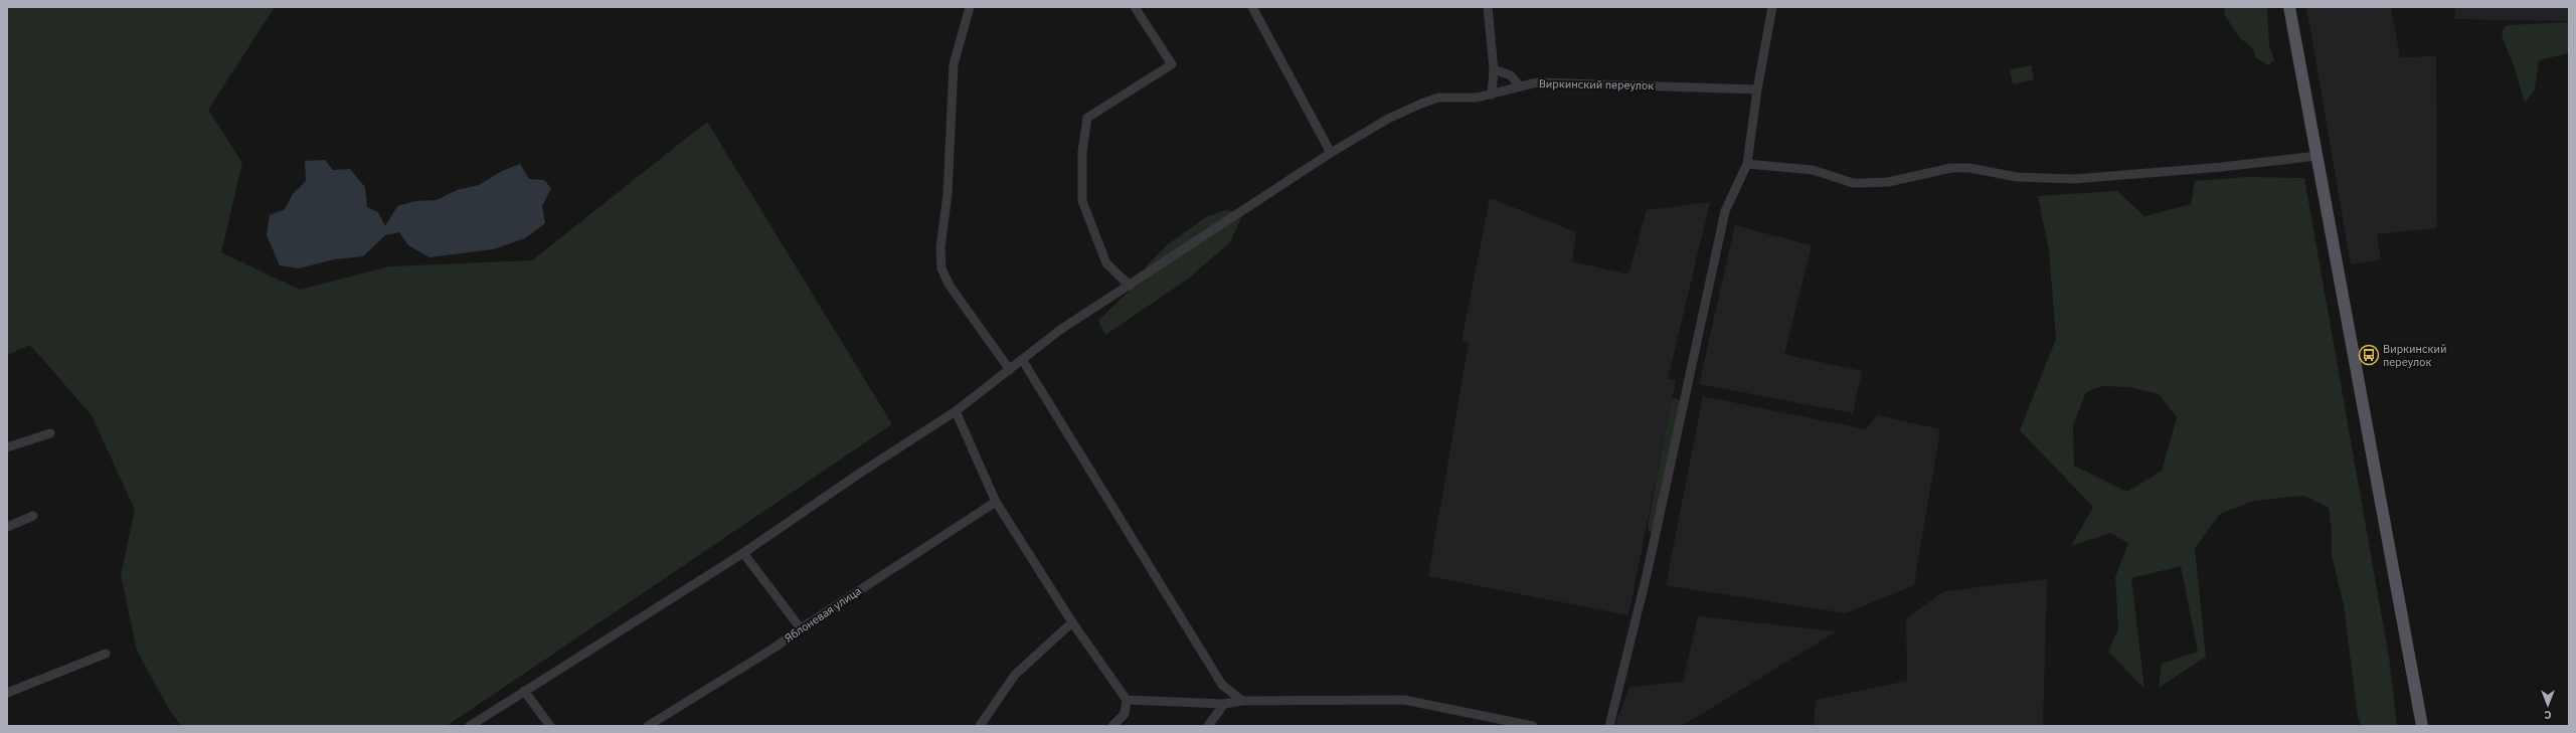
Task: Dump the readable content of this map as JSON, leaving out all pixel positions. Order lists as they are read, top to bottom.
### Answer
{
  "streets": {
    "street": ["Виркинский переулок", "Яблоневая улица"]
  },
  "places": {
    "bus stop": ["Виркинский переулок"]
  },
  "north": "bottom"
}
